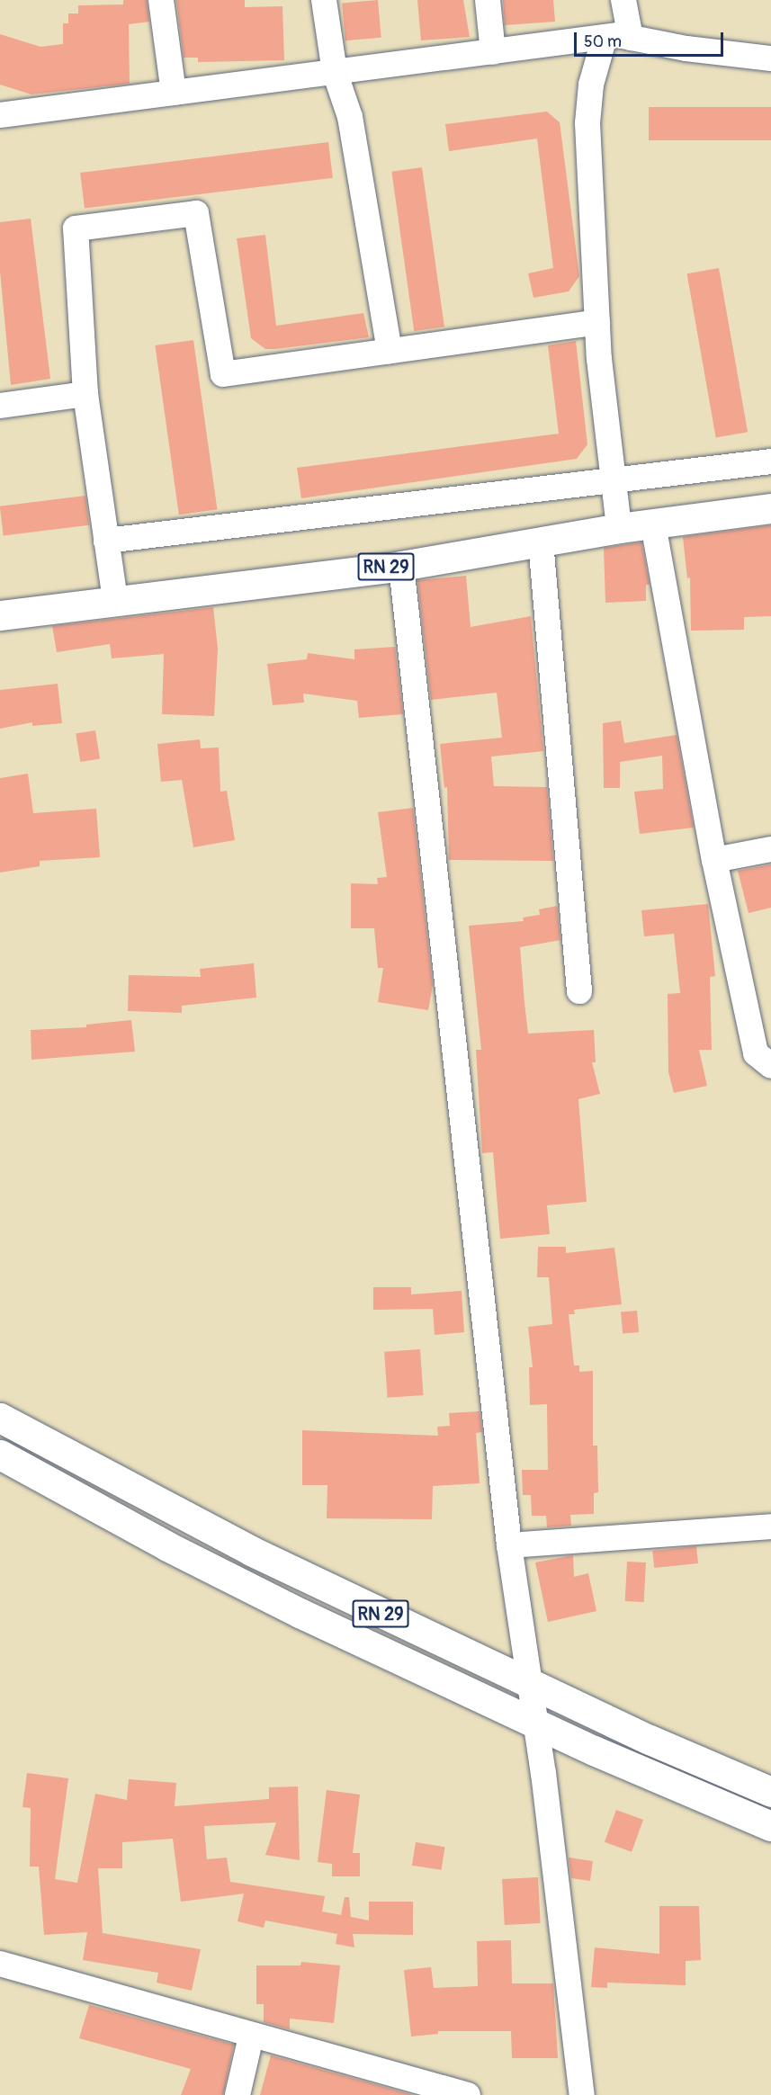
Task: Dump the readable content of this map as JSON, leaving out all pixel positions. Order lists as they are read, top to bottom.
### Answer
{
  "streets": {
    "main road": ["RN 29"]
  },
  "scale_bar": "50 m"
}
